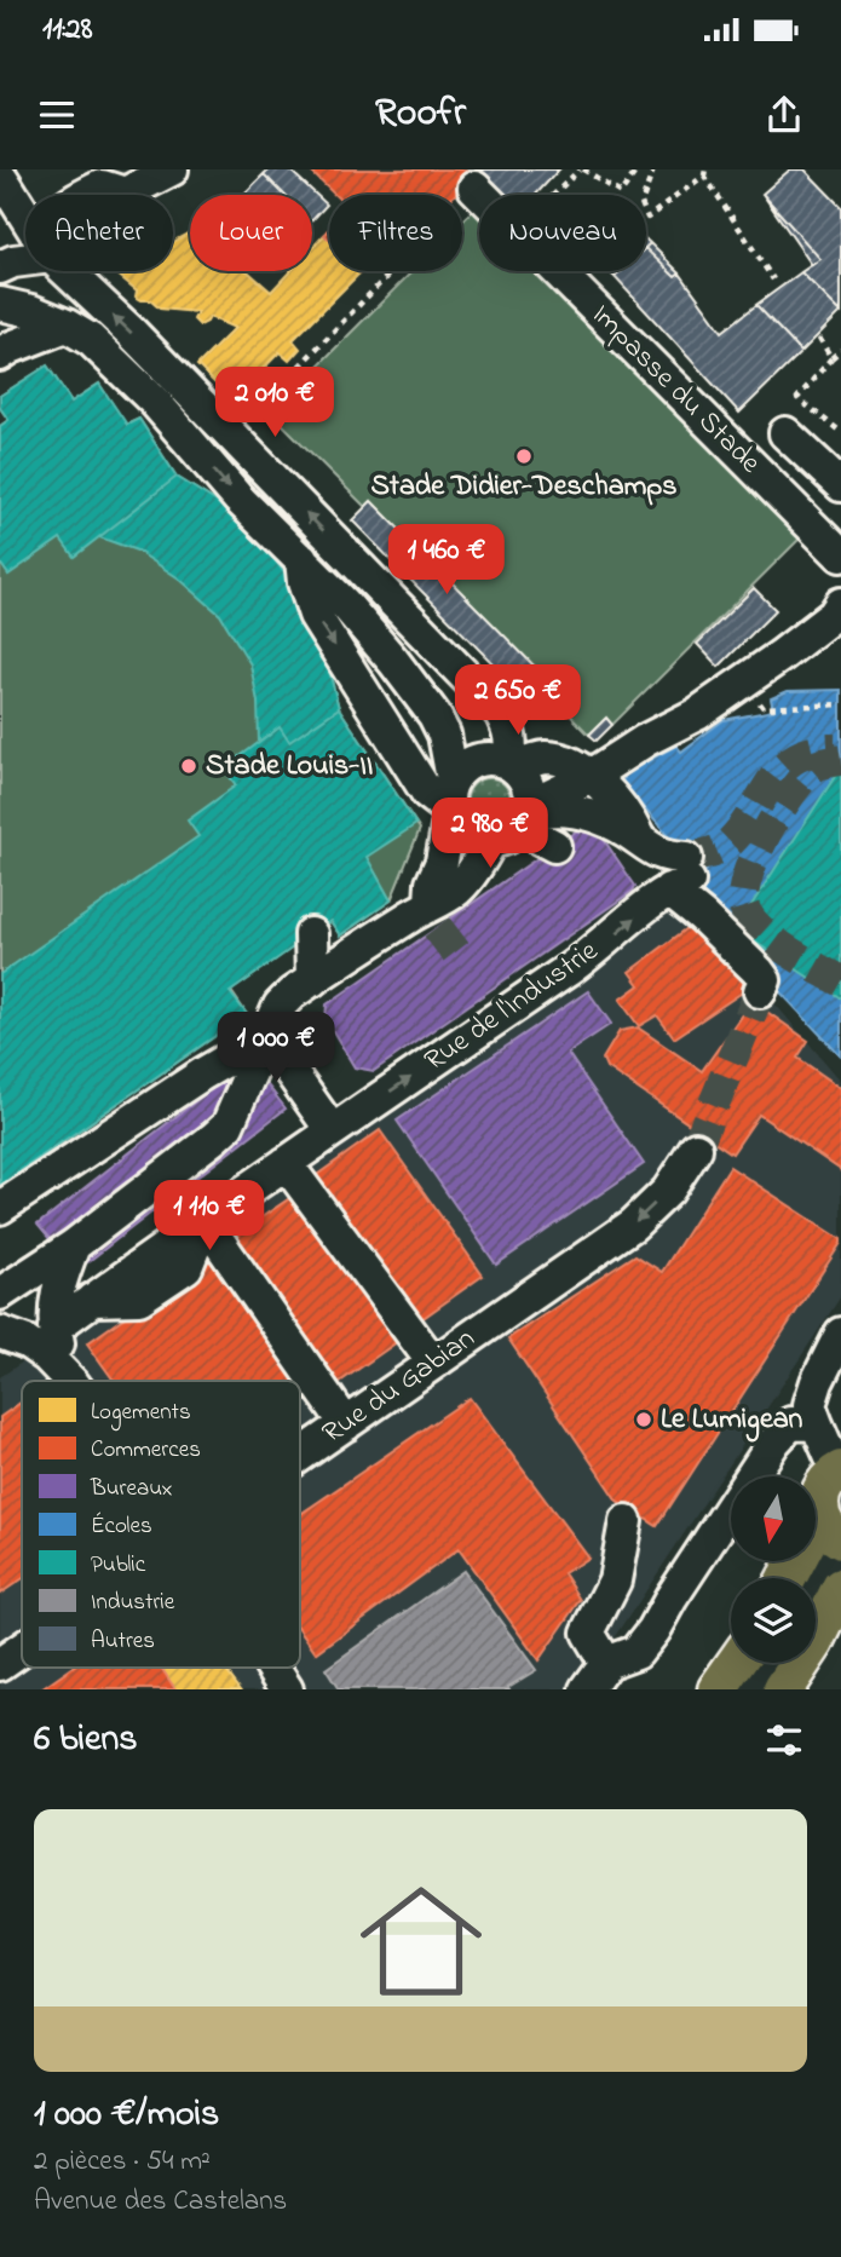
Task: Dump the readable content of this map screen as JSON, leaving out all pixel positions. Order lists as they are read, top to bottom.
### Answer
{
  "streets": {
    "street": ["Impasse du Stade", "Rue de l'Industrie", "Rue du Gabian"]
  },
  "places": ["Stade Didier-Deschamps", "Stade Louis-II", "Le Lumigean"],
  "legend": [
    "Logements",
    "Commerces",
    "Bureaux",
    "Écoles",
    "Public",
    "Industrie",
    "Autres"
  ],
  "north": "bottom",
  "page": {
    "status": "11:28",
    "header": "Roofr",
    "chip": [
      "Acheter",
      "Louer",
      "Filtres",
      "Nouveau"
    ],
    "price": [
      "2 010 €",
      "1 460 €",
      "2 650 €",
      "2 980 €",
      "1 000 €",
      "1 110 €"
    ],
    "heading": "6 biens",
    "list": [
      {
        "name": "1 000 €/mois",
        "note": "2 pièces · 54 m² · Avenue des Castelans"
      }
    ]
  }
}
